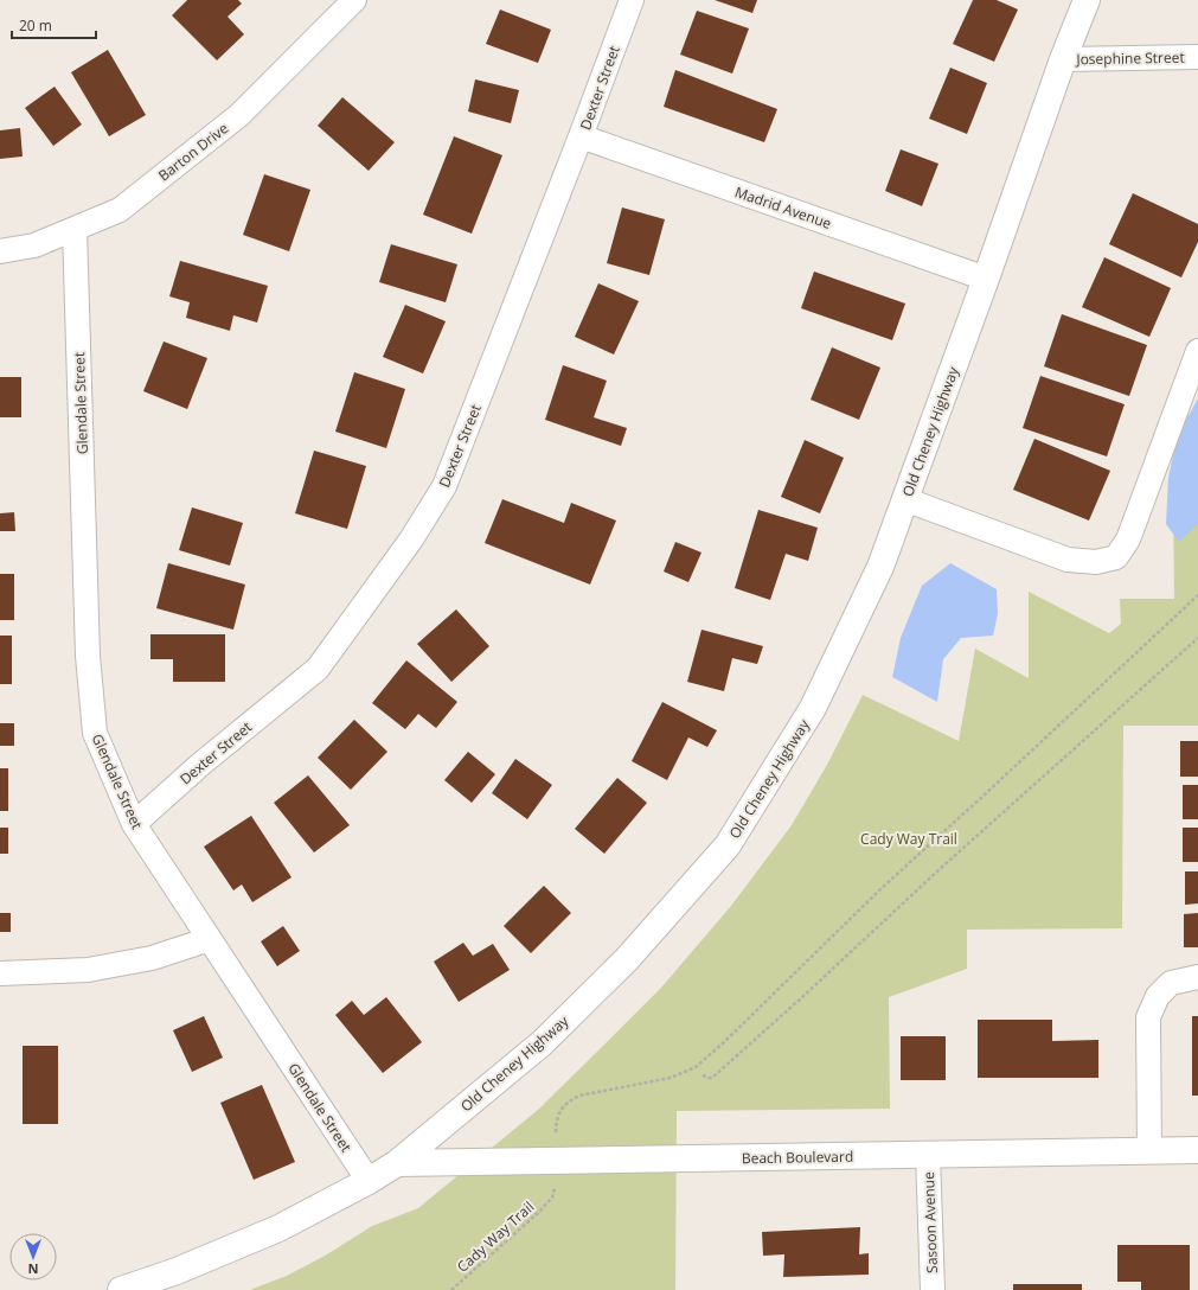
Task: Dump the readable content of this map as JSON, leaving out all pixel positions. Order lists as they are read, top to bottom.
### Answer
{
  "streets": {
    "street": [
      "Josephine Street",
      "Dexter Street",
      "Barton Drive",
      "Madrid Avenue",
      "Glendale Street",
      "Old Cheney Highway",
      "Beach Boulevard",
      "Sasoon Avenue"
    ],
    "path": ["Cady Way Trail"]
  },
  "crossings": [
    ["Josephine Street", "Old Cheney Highway"],
    ["Dexter Street", "Madrid Avenue"],
    ["Dexter Street", "Glendale Street"],
    ["Barton Drive", "Glendale Street"],
    ["Madrid Avenue", "Old Cheney Highway"],
    ["Glendale Street", "Old Cheney Highway"],
    ["Old Cheney Highway", "Beach Boulevard"],
    ["Beach Boulevard", "Sasoon Avenue"]
  ],
  "parks": ["Cady Way Trail"],
  "scale_bar": "20 m",
  "north": "bottom"
}
